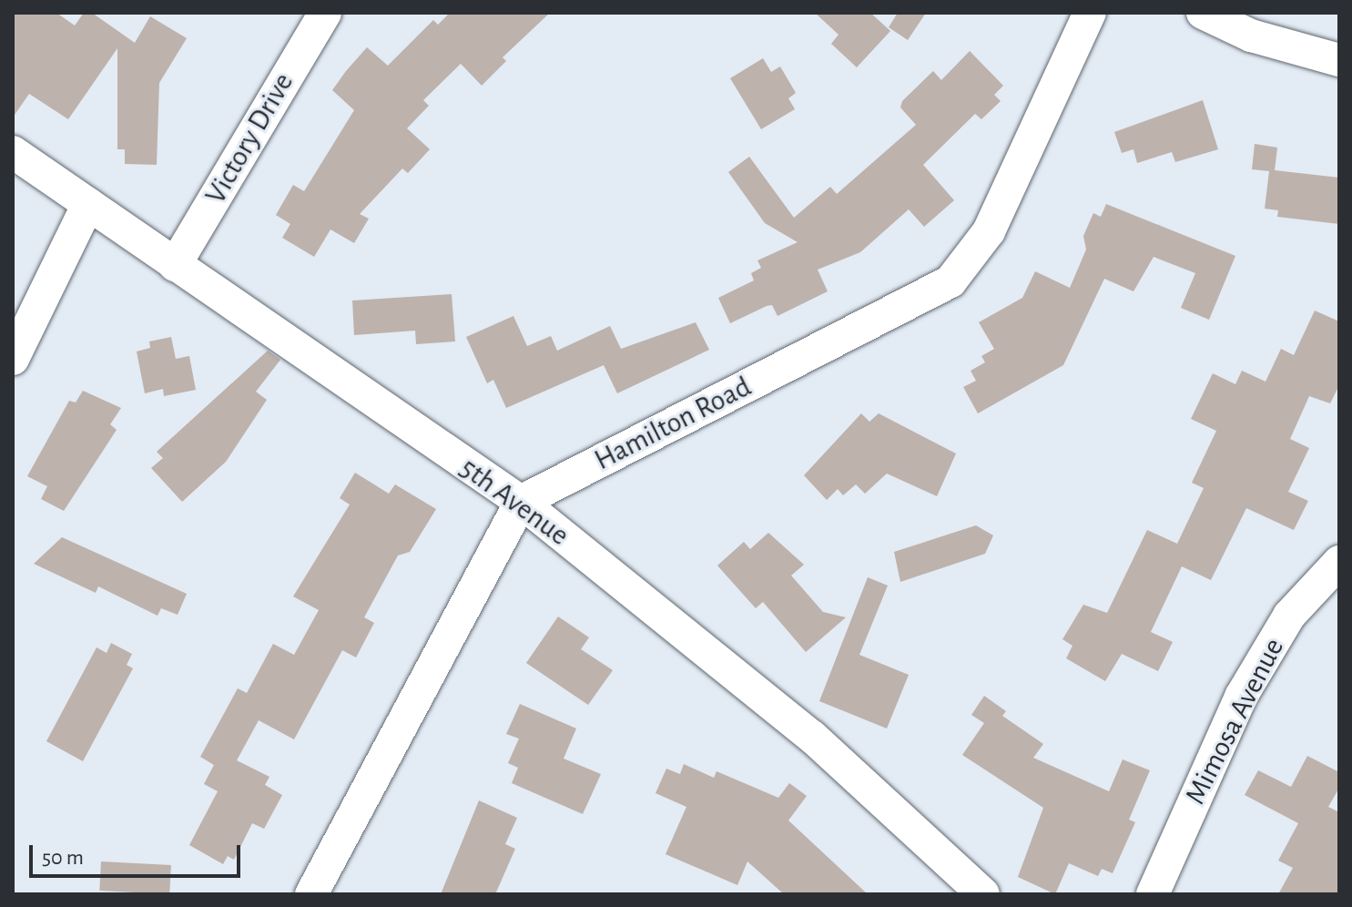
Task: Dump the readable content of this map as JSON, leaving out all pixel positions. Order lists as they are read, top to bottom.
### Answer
{
  "streets": {
    "street": [
      "Victory Drive",
      "Hamilton Road",
      "5th Avenue",
      "Mimosa Avenue"
    ]
  },
  "crossings": [
    ["Victory Drive", "5th Avenue"],
    ["Hamilton Road", "5th Avenue"]
  ],
  "scale_bar": "50 m"
}
